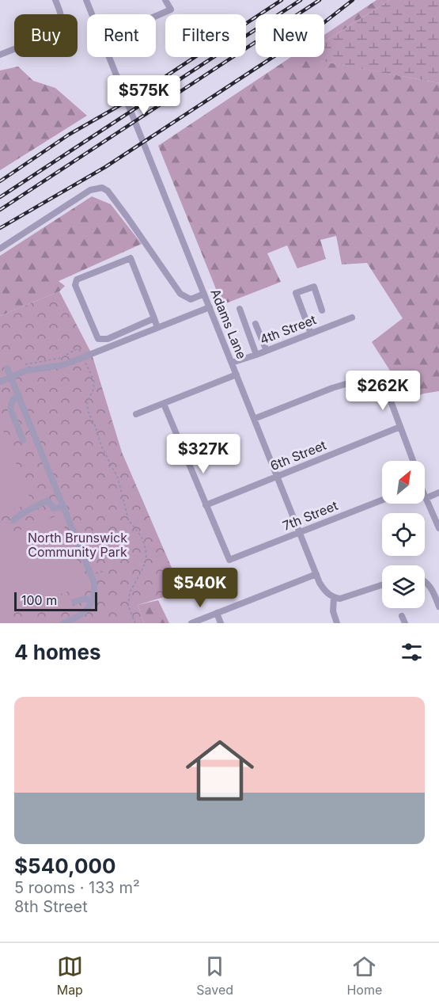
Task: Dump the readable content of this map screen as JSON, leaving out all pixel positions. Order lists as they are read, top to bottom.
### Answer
{
  "streets": {
    "street": [
      "Adams Lane",
      "4th Street",
      "6th Street",
      "7th Street"
    ]
  },
  "crossings": [
    ["Adams Lane", "4th Street"],
    ["Adams Lane", "6th Street"],
    ["Adams Lane", "7th Street"],
    ["6th Street", "7th Street"]
  ],
  "parks": ["North Brunswick Community Park"],
  "scale_bar": "100 m",
  "north": "top right",
  "page": {
    "chip": [
      "Buy",
      "Rent",
      "Filters",
      "New"
    ],
    "price": [
      "$575K",
      "$262K",
      "$327K",
      "$540K"
    ],
    "scale": "100 m",
    "heading": "4 homes",
    "list": [
      {
        "name": "$540,000",
        "note": "5 rooms · 133 m² · 8th Street"
      }
    ],
    "tabs": ["Map", "Saved", "Home"]
  }
}
